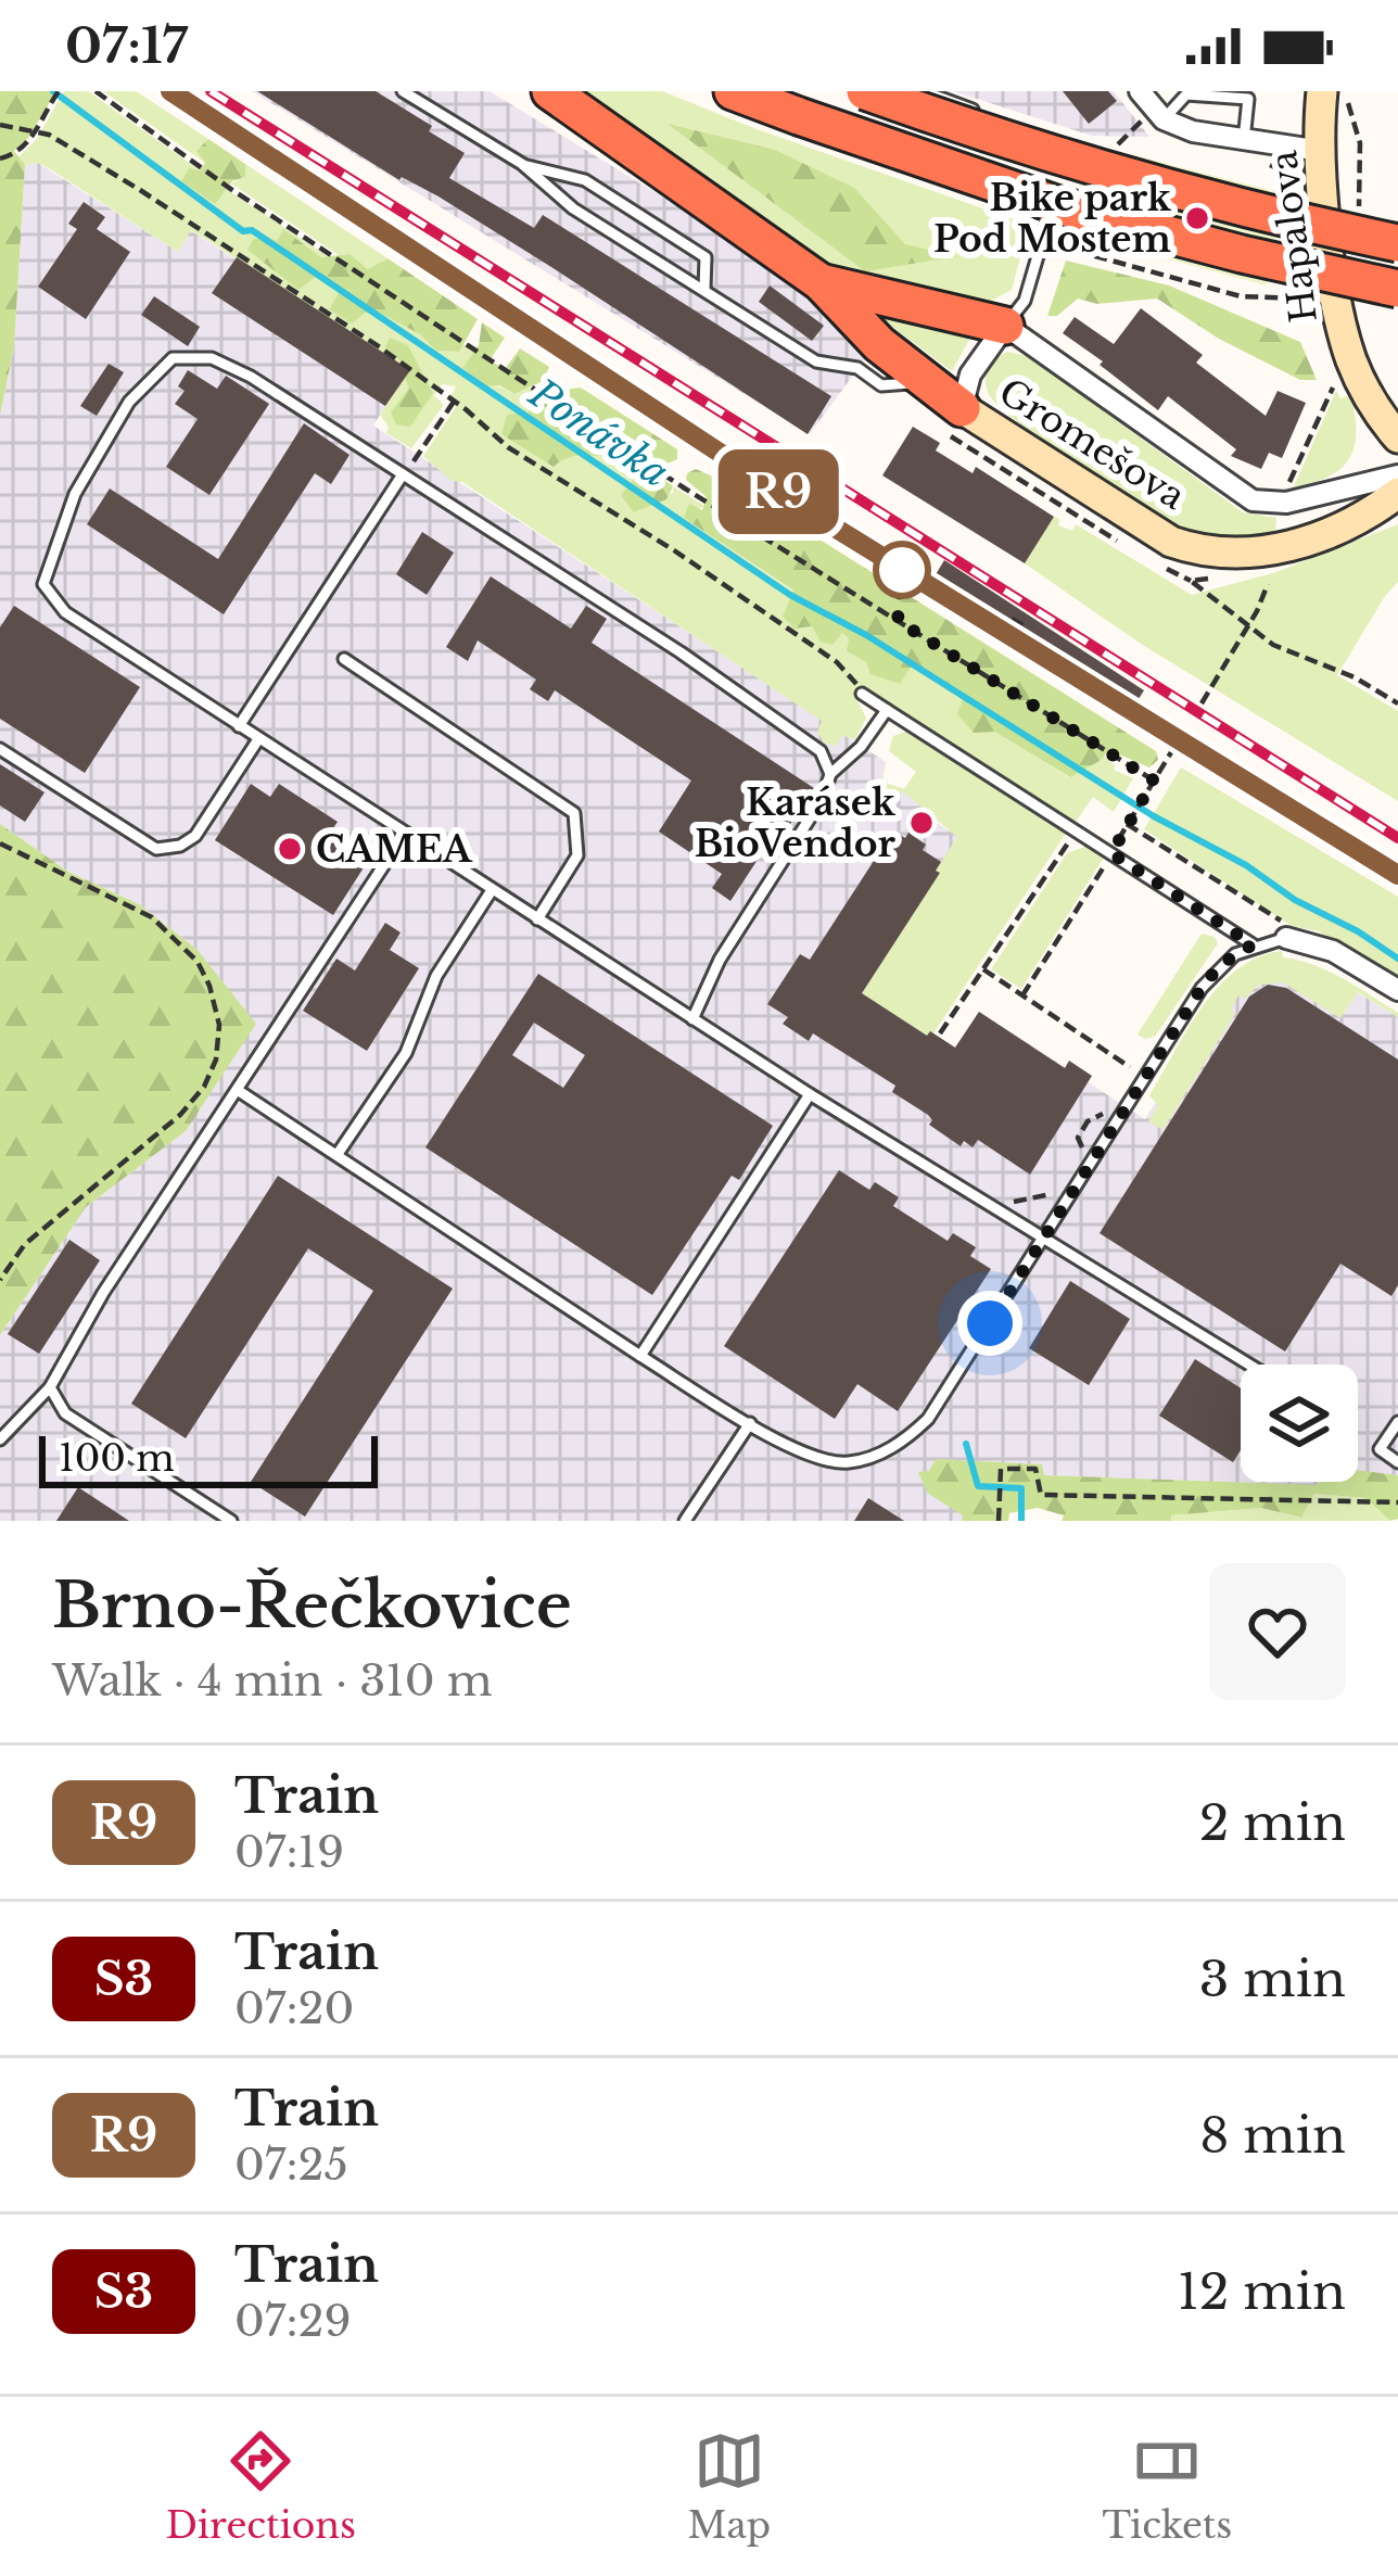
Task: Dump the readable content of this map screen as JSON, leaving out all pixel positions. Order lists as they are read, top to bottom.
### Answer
{
  "streets": {
    "street": ["Hapalova", "Gromešova"]
  },
  "water": ["Ponávka"],
  "places": ["Bike park Pod Mostem", "Karásek BioVendor", "CAMEA"],
  "scale_bar": "100 m",
  "page": {
    "status": "07:17",
    "on_map": "R9",
    "scale": "100 m",
    "heading": ["Brno-Řečkovice", "Walk · 4 min · 310 m"],
    "list": [
      {
        "mark": "R9",
        "name": "Train",
        "note": "07:19",
        "value": "2 min"
      },
      {
        "mark": "S3",
        "name": "Train",
        "note": "07:20",
        "value": "3 min"
      },
      {
        "mark": "R9",
        "name": "Train",
        "note": "07:25",
        "value": "8 min"
      },
      {
        "mark": "S3",
        "name": "Train",
        "note": "07:29",
        "value": "12 min"
      }
    ],
    "tabs": ["Directions", "Map", "Tickets"]
  }
}
